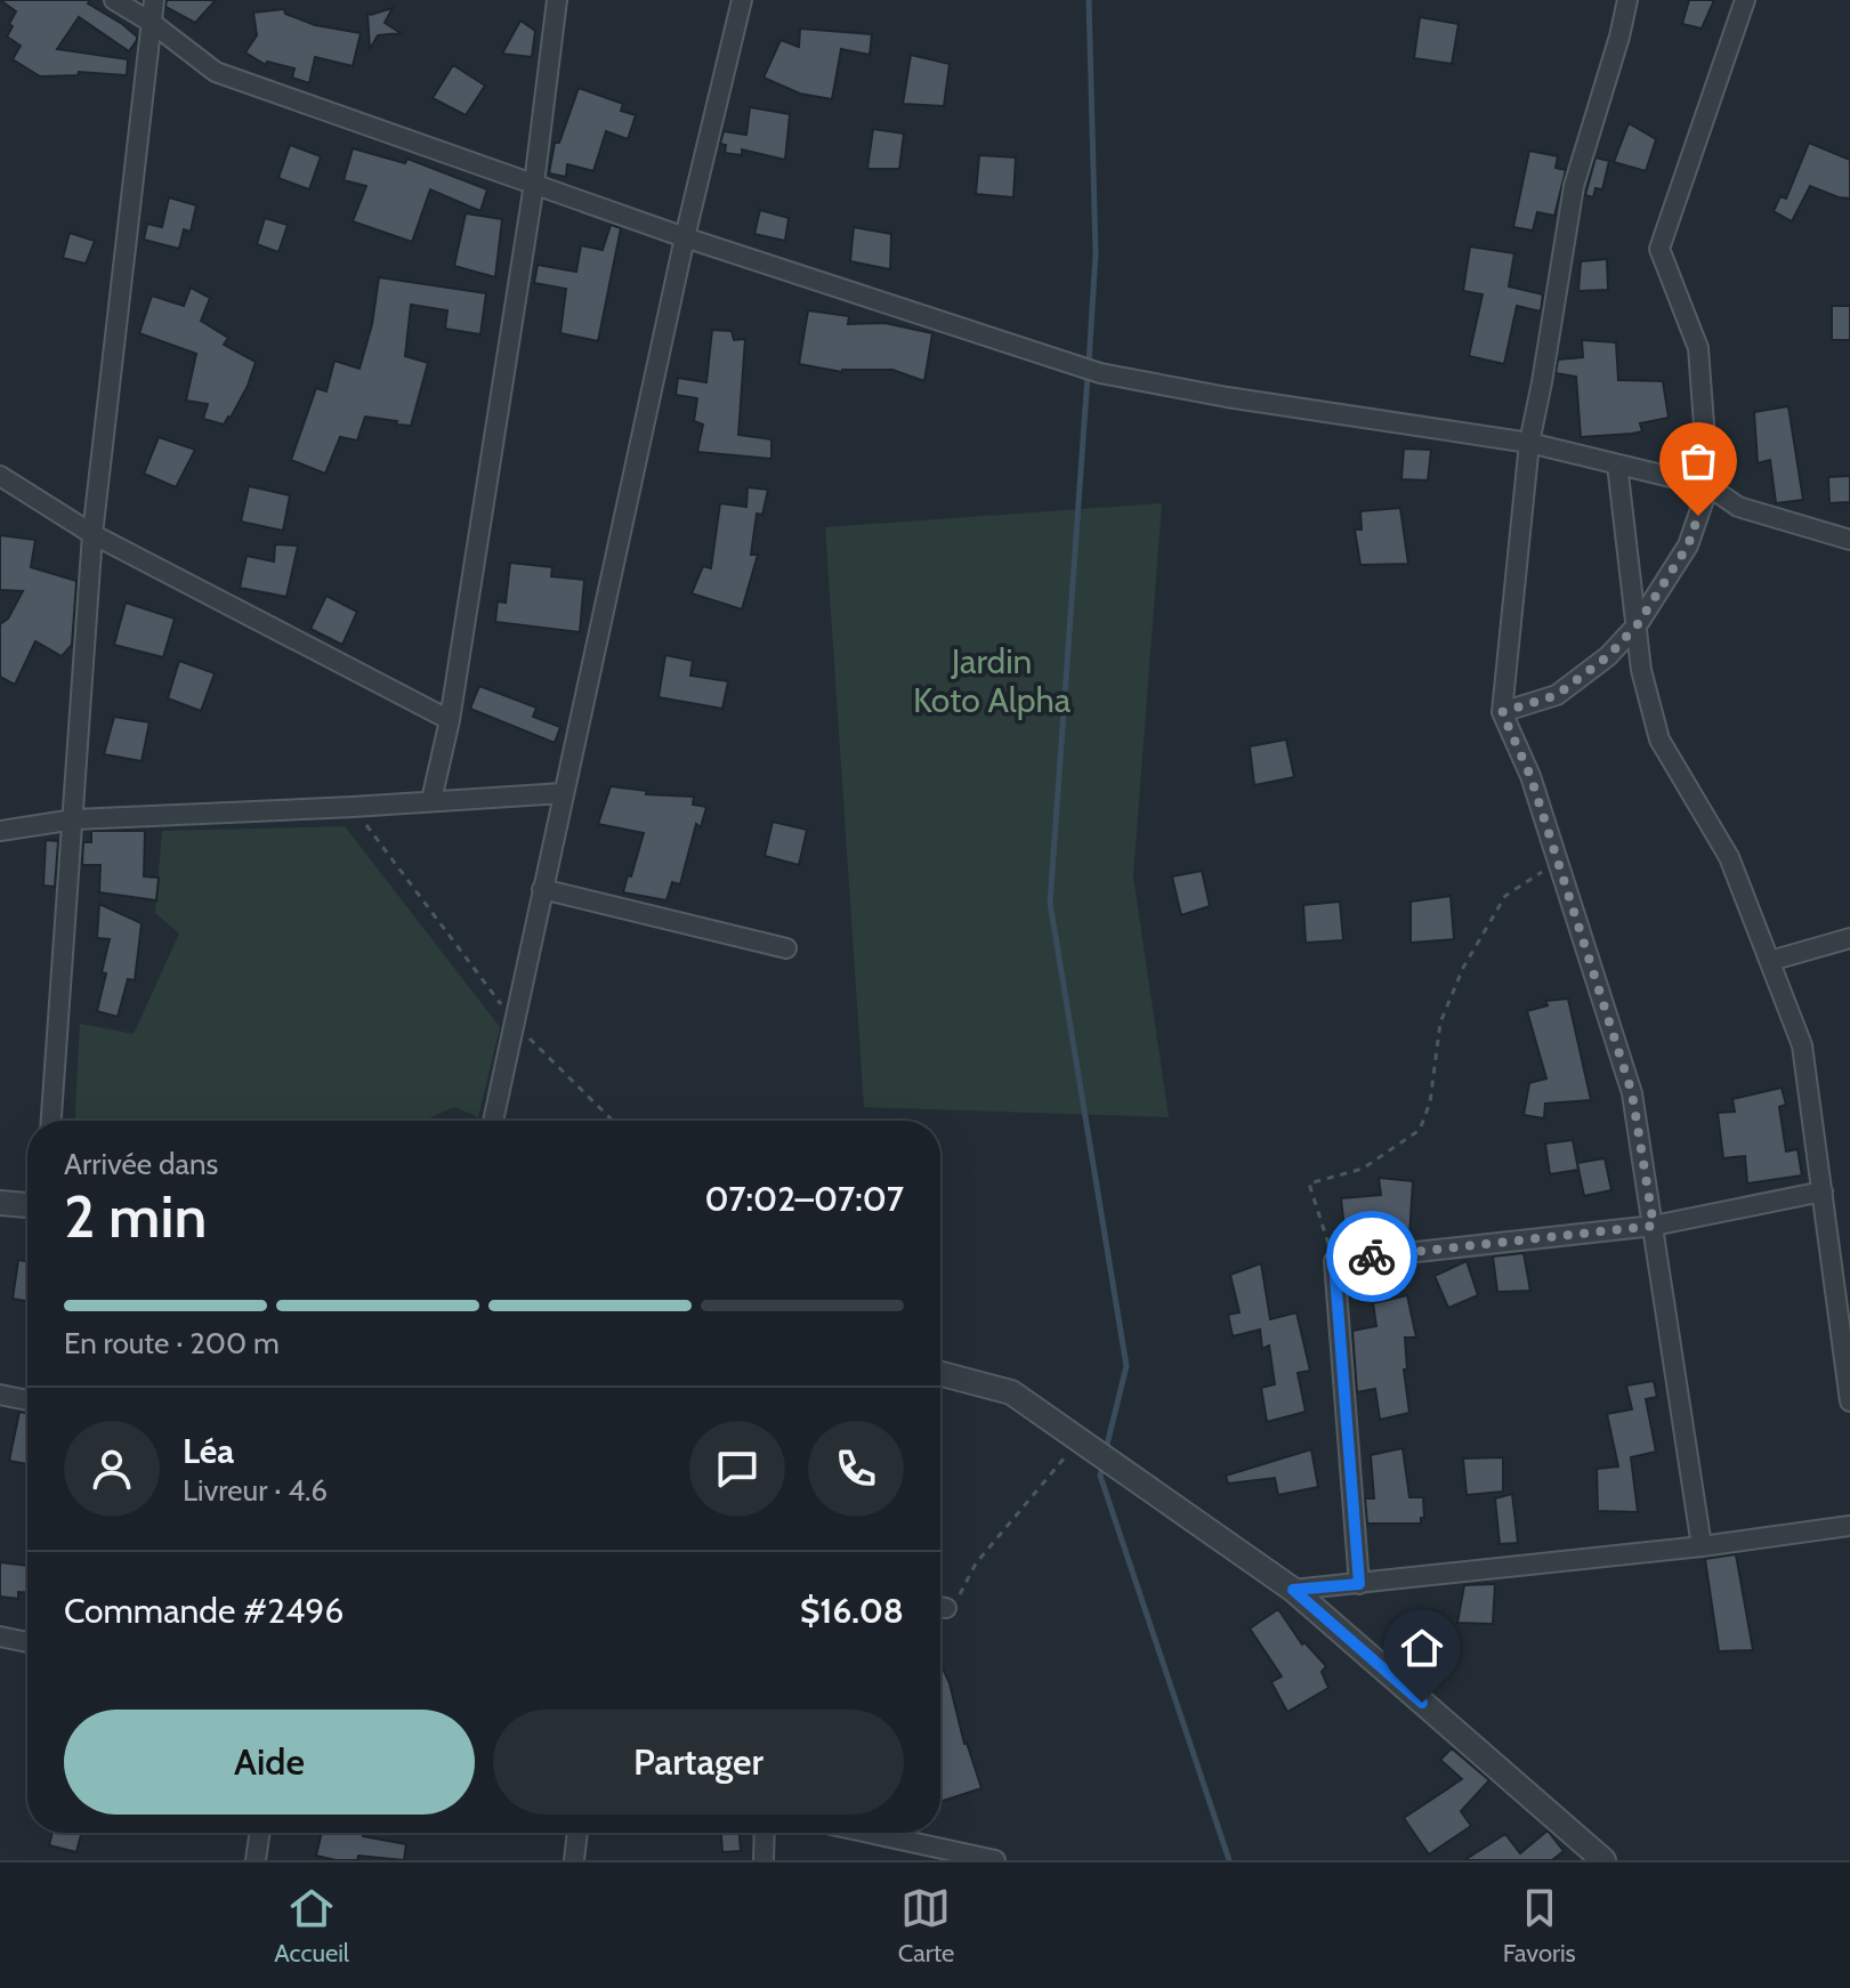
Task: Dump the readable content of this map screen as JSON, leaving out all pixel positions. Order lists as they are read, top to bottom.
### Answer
{
  "parks": ["Jardin Koto Alpha"],
  "page": {
    "heading": ["2 min", "Arrivée dans", "07:02–07:07"],
    "panel": [
      "Léa",
      "Livreur · 4.6",
      "Commande #2496",
      "$16.08"
    ],
    "bar": "En route · 200 m",
    "buttons": ["Aide", "Partager"],
    "tabs": ["Accueil", "Carte", "Favoris"]
  }
}
